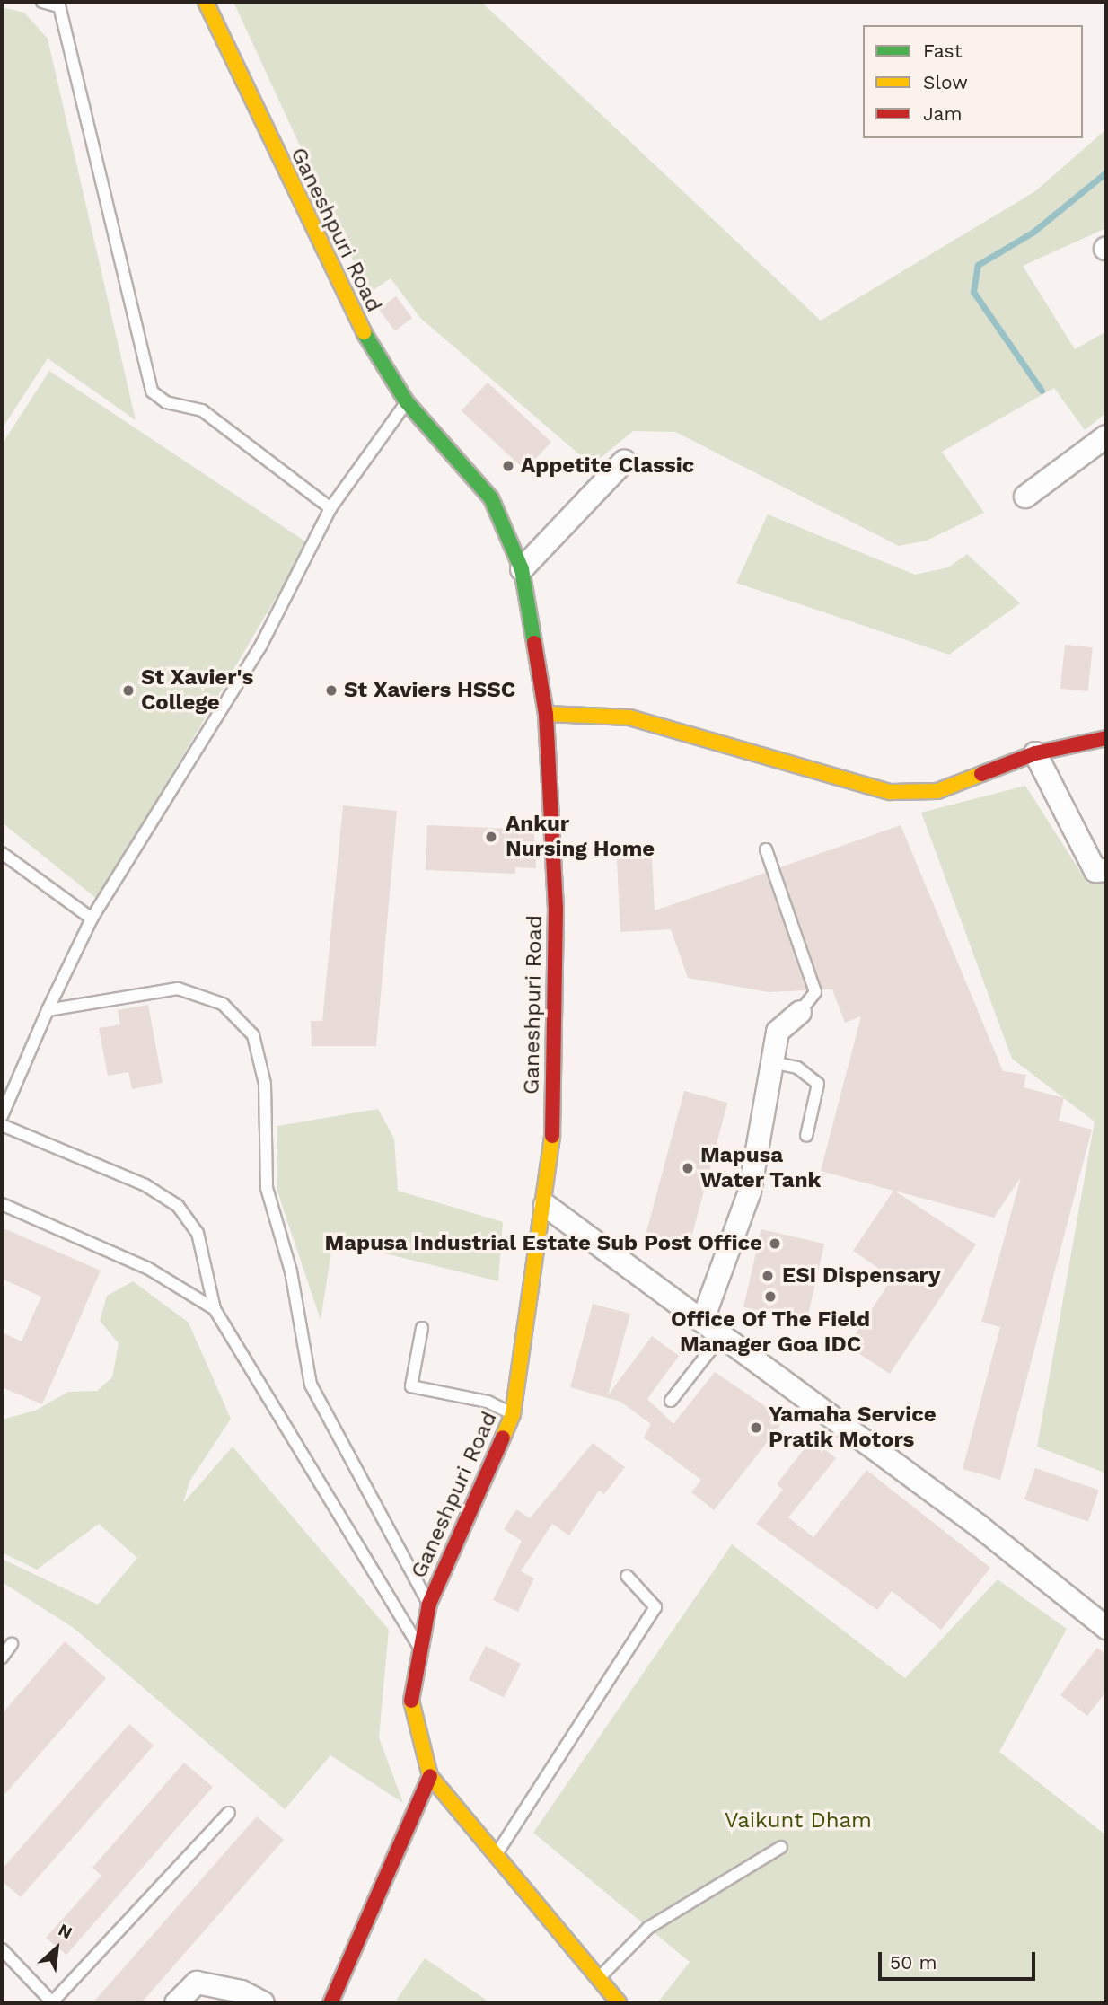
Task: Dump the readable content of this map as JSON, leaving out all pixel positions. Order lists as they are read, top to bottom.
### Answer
{
  "streets": {
    "street": ["Ganeshpuri Road"]
  },
  "parks": ["Vaikunt Dham"],
  "places": [
    "Appetite Classic",
    "St Xavier's College",
    "St Xaviers HSSC",
    "Ankur Nursing Home",
    "Mapusa Water Tank",
    "Mapusa Industrial Estate Sub Post Office",
    "ESI Dispensary",
    "Office Of The Field Manager Goa IDC",
    "Yamaha Service Pratik Motors"
  ],
  "legend": ["Fast", "Slow", "Jam"],
  "scale_bar": "50 m",
  "north": "top right"
}
